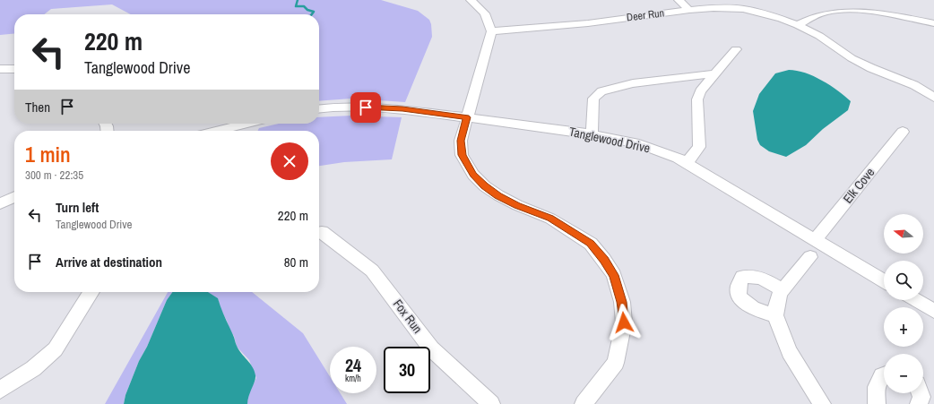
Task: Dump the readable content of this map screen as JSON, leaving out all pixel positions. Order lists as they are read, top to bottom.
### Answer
{
  "streets": {
    "street": [
      "Deer Run",
      "Tanglewood Drive",
      "Elk Cove",
      "Fox Run"
    ]
  },
  "crossings": [
    ["Tanglewood Drive", "Elk Cove"]
  ],
  "north": "left",
  "page": {
    "turn": ["220 m", "Tanglewood Drive"],
    "then": "Then",
    "heading": ["1 min", "300 m · 22:35"],
    "list": [
      {
        "name": "Turn left",
        "note": "Tanglewood Drive",
        "value": "220 m"
      },
      {
        "name": "Arrive at destination",
        "value": "80 m"
      }
    ],
    "map_buttons": ["+", "−"],
    "speed": "24 km/h",
    "limit": "30"
  }
}
